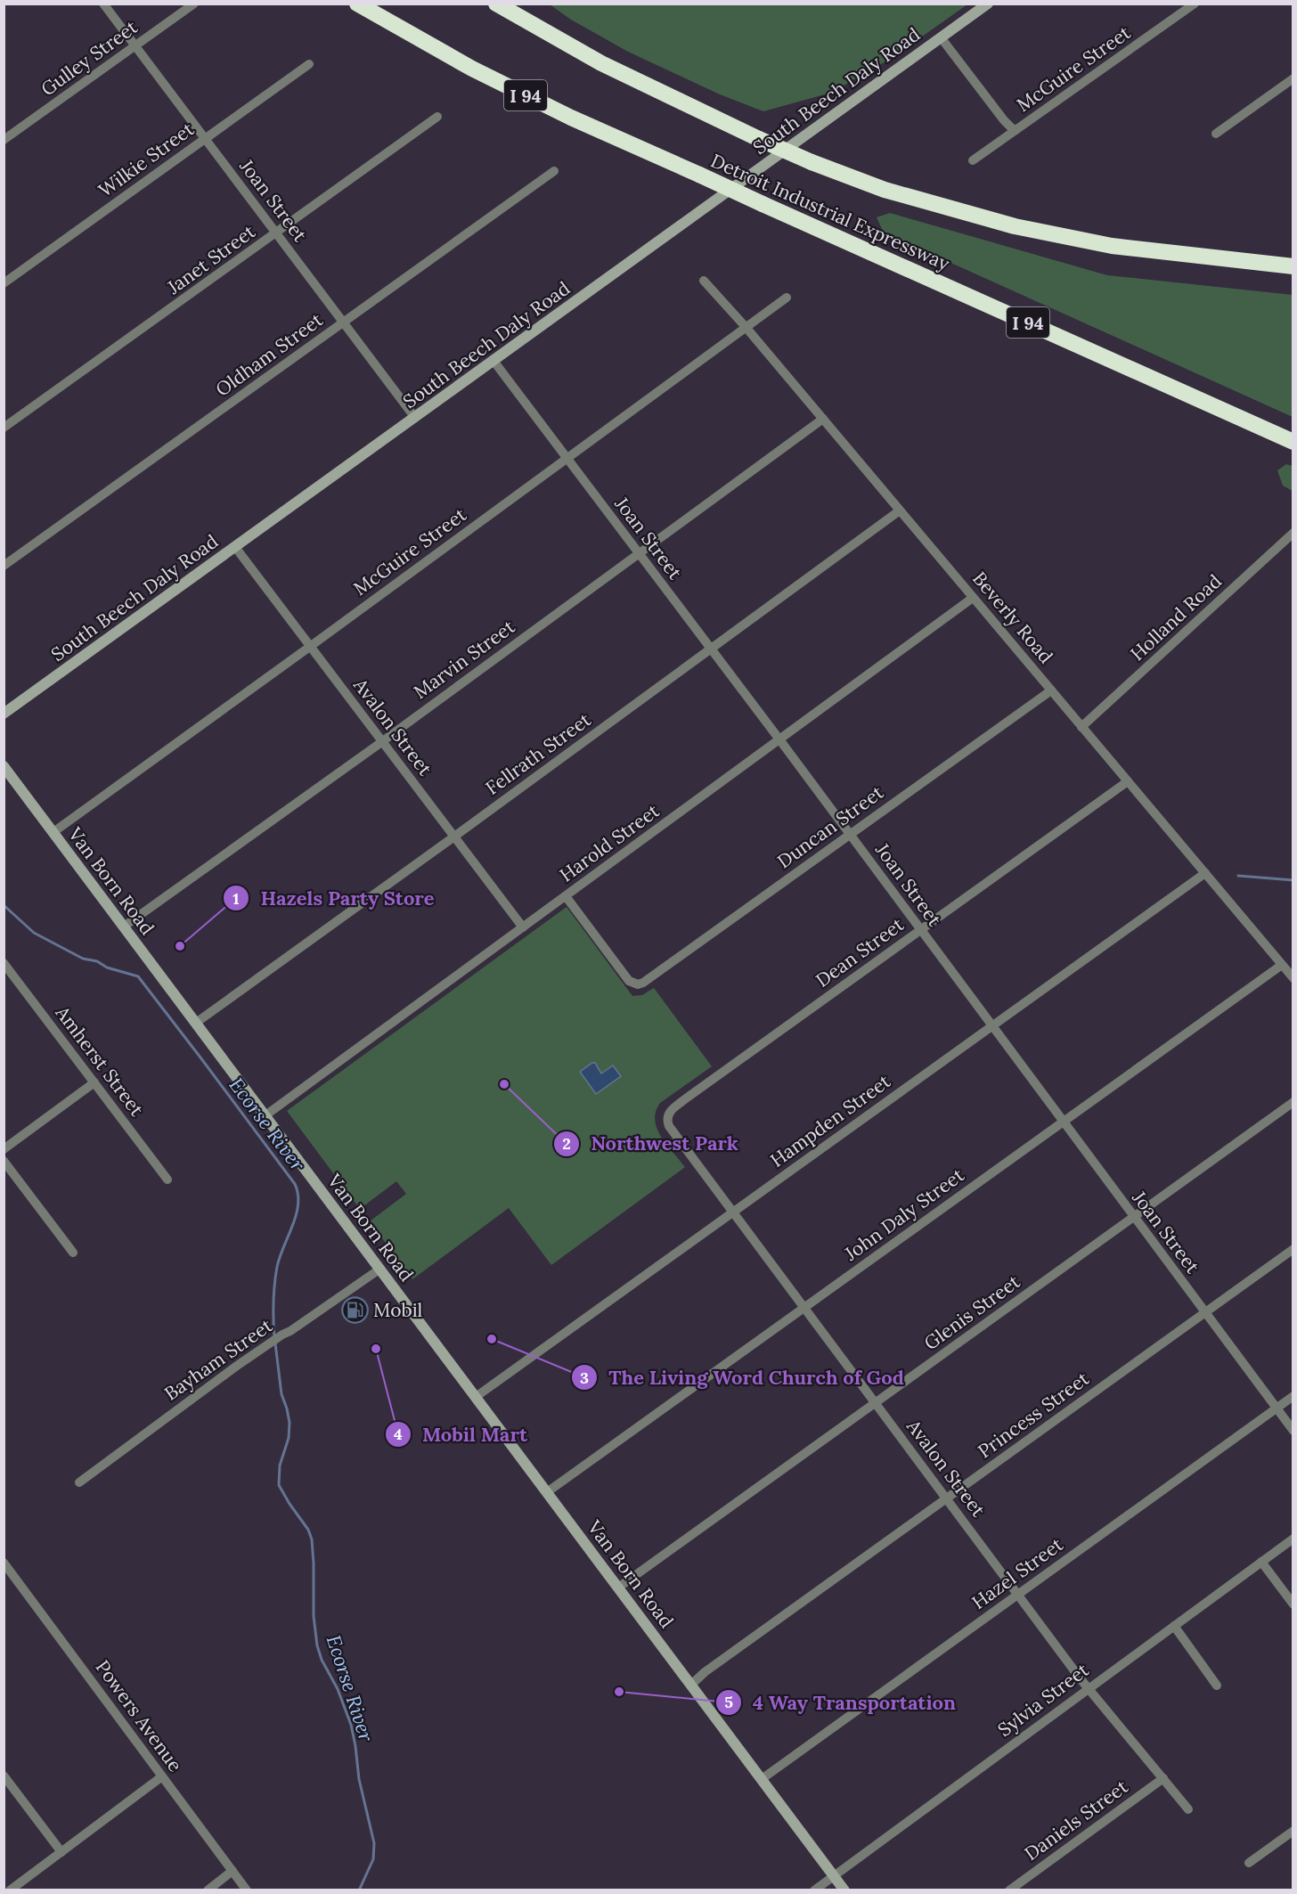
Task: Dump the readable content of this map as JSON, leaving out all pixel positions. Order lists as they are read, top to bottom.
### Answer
{
  "streets": {
    "highway": ["I 94", "Detroit Industrial Expressway"],
    "main road": ["South Beech Daly Road", "Van Born Road"],
    "street": [
      "Gulley Street",
      "McGuire Street",
      "Wilkie Street",
      "Joan Street",
      "Janet Street",
      "Oldham Street",
      "Beverly Road",
      "Holland Road",
      "Marvin Street",
      "Avalon Street",
      "Fellrath Street",
      "Duncan Street",
      "Harold Street",
      "Dean Street",
      "Amherst Street",
      "Hampden Street",
      "John Daly Street",
      "Glenis Street",
      "Bayham Street",
      "Princess Street",
      "Hazel Street",
      "Sylvia Street",
      "Powers Avenue",
      "Daniels Street"
    ]
  },
  "crossings": [
    ["Gulley Street", "Joan Street"],
    ["McGuire Street", "Joan Street"],
    ["McGuire Street", "Beverly Road"],
    ["McGuire Street", "Avalon Street"],
    ["McGuire Street", "Van Born Road"],
    ["South Beech Daly Road", "Joan Street"],
    ["South Beech Daly Road", "Avalon Street"],
    ["Wilkie Street", "Joan Street"],
    ["Joan Street", "Janet Street"],
    ["Joan Street", "Oldham Street"],
    ["Joan Street", "Marvin Street"],
    ["Joan Street", "Fellrath Street"],
    ["Joan Street", "Duncan Street"],
    ["Joan Street", "Harold Street"],
    ["Joan Street", "Dean Street"],
    ["Joan Street", "Hampden Street"],
    ["Joan Street", "John Daly Street"],
    ["Joan Street", "Glenis Street"],
    ["Joan Street", "Princess Street"],
    ["Joan Street", "Hazel Street"],
    ["Beverly Road", "Holland Road"],
    ["Beverly Road", "Marvin Street"],
    ["Beverly Road", "Fellrath Street"],
    ["Beverly Road", "Duncan Street"],
    ["Beverly Road", "Harold Street"],
    ["Beverly Road", "Dean Street"],
    ["Beverly Road", "Hampden Street"],
    ["Beverly Road", "John Daly Street"],
    ["Marvin Street", "Avalon Street"],
    ["Marvin Street", "Van Born Road"],
    ["Avalon Street", "Fellrath Street"],
    ["Avalon Street", "Harold Street"],
    ["Avalon Street", "Dean Street"],
    ["Avalon Street", "Hampden Street"],
    ["Avalon Street", "John Daly Street"],
    ["Avalon Street", "Glenis Street"],
    ["Avalon Street", "Princess Street"],
    ["Avalon Street", "Hazel Street"],
    ["Avalon Street", "Sylvia Street"],
    ["Avalon Street", "Daniels Street"],
    ["Fellrath Street", "Van Born Road"],
    ["Duncan Street", "Harold Street"],
    ["Harold Street", "Van Born Road"],
    ["Van Born Road", "Hampden Street"],
    ["Van Born Road", "John Daly Street"],
    ["Van Born Road", "Glenis Street"],
    ["Van Born Road", "Bayham Street"],
    ["Van Born Road", "Princess Street"],
    ["Van Born Road", "Hazel Street"],
    ["Van Born Road", "Sylvia Street"]
  ],
  "water": ["Ecorse River"],
  "places": {
    "other": [
      "Hazels Party Store",
      "Northwest Park",
      "The Living Word Church of God",
      "Mobil Mart",
      "4 Way Transportation"
    ],
    "fuel station": ["Mobil"]
  }
}
